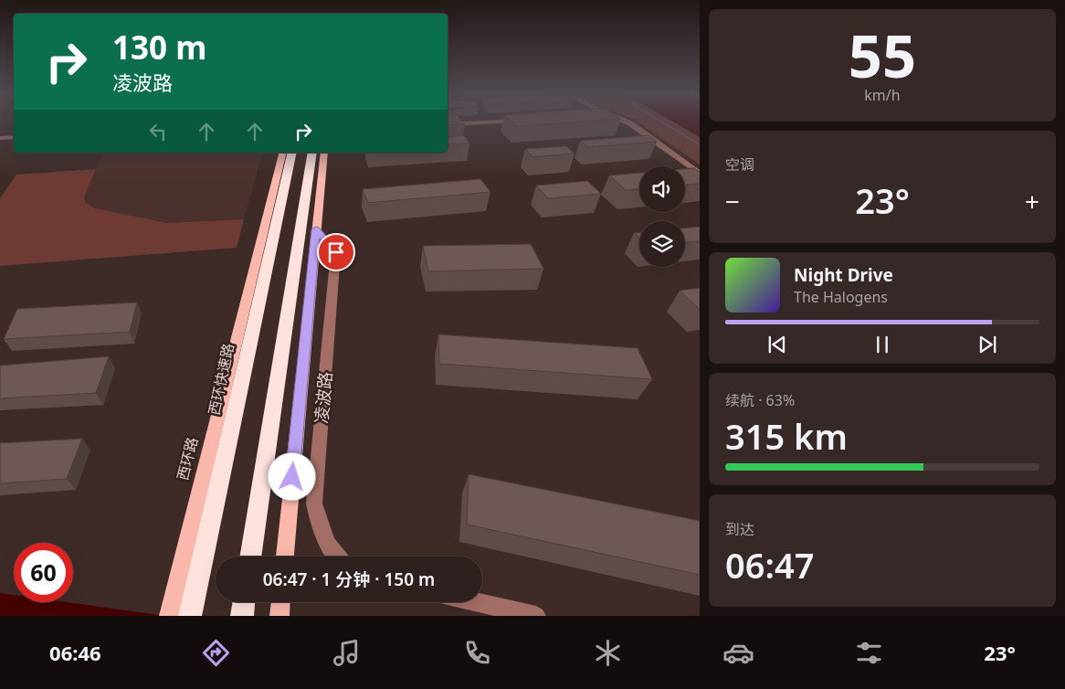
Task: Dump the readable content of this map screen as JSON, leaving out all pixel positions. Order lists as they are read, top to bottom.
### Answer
{
  "streets": {
    "highway": ["西环快速路"],
    "main road": ["西环路"],
    "street": ["凌波路"]
  },
  "page": {
    "tile": [
      ["55", "km/h"],
      "空调",
      ["续航 · 63%", "315 km"],
      ["到达", "06:47"]
    ],
    "turn": ["130 m", "凌波路"],
    "heat": ["−", "23°", "+"],
    "song": ["Night Drive", "The Halogens"],
    "limit": "60",
    "trip": "06:47 · 1 分钟 · 150 m",
    "tabs": ["06:46", "23°"]
  }
}
